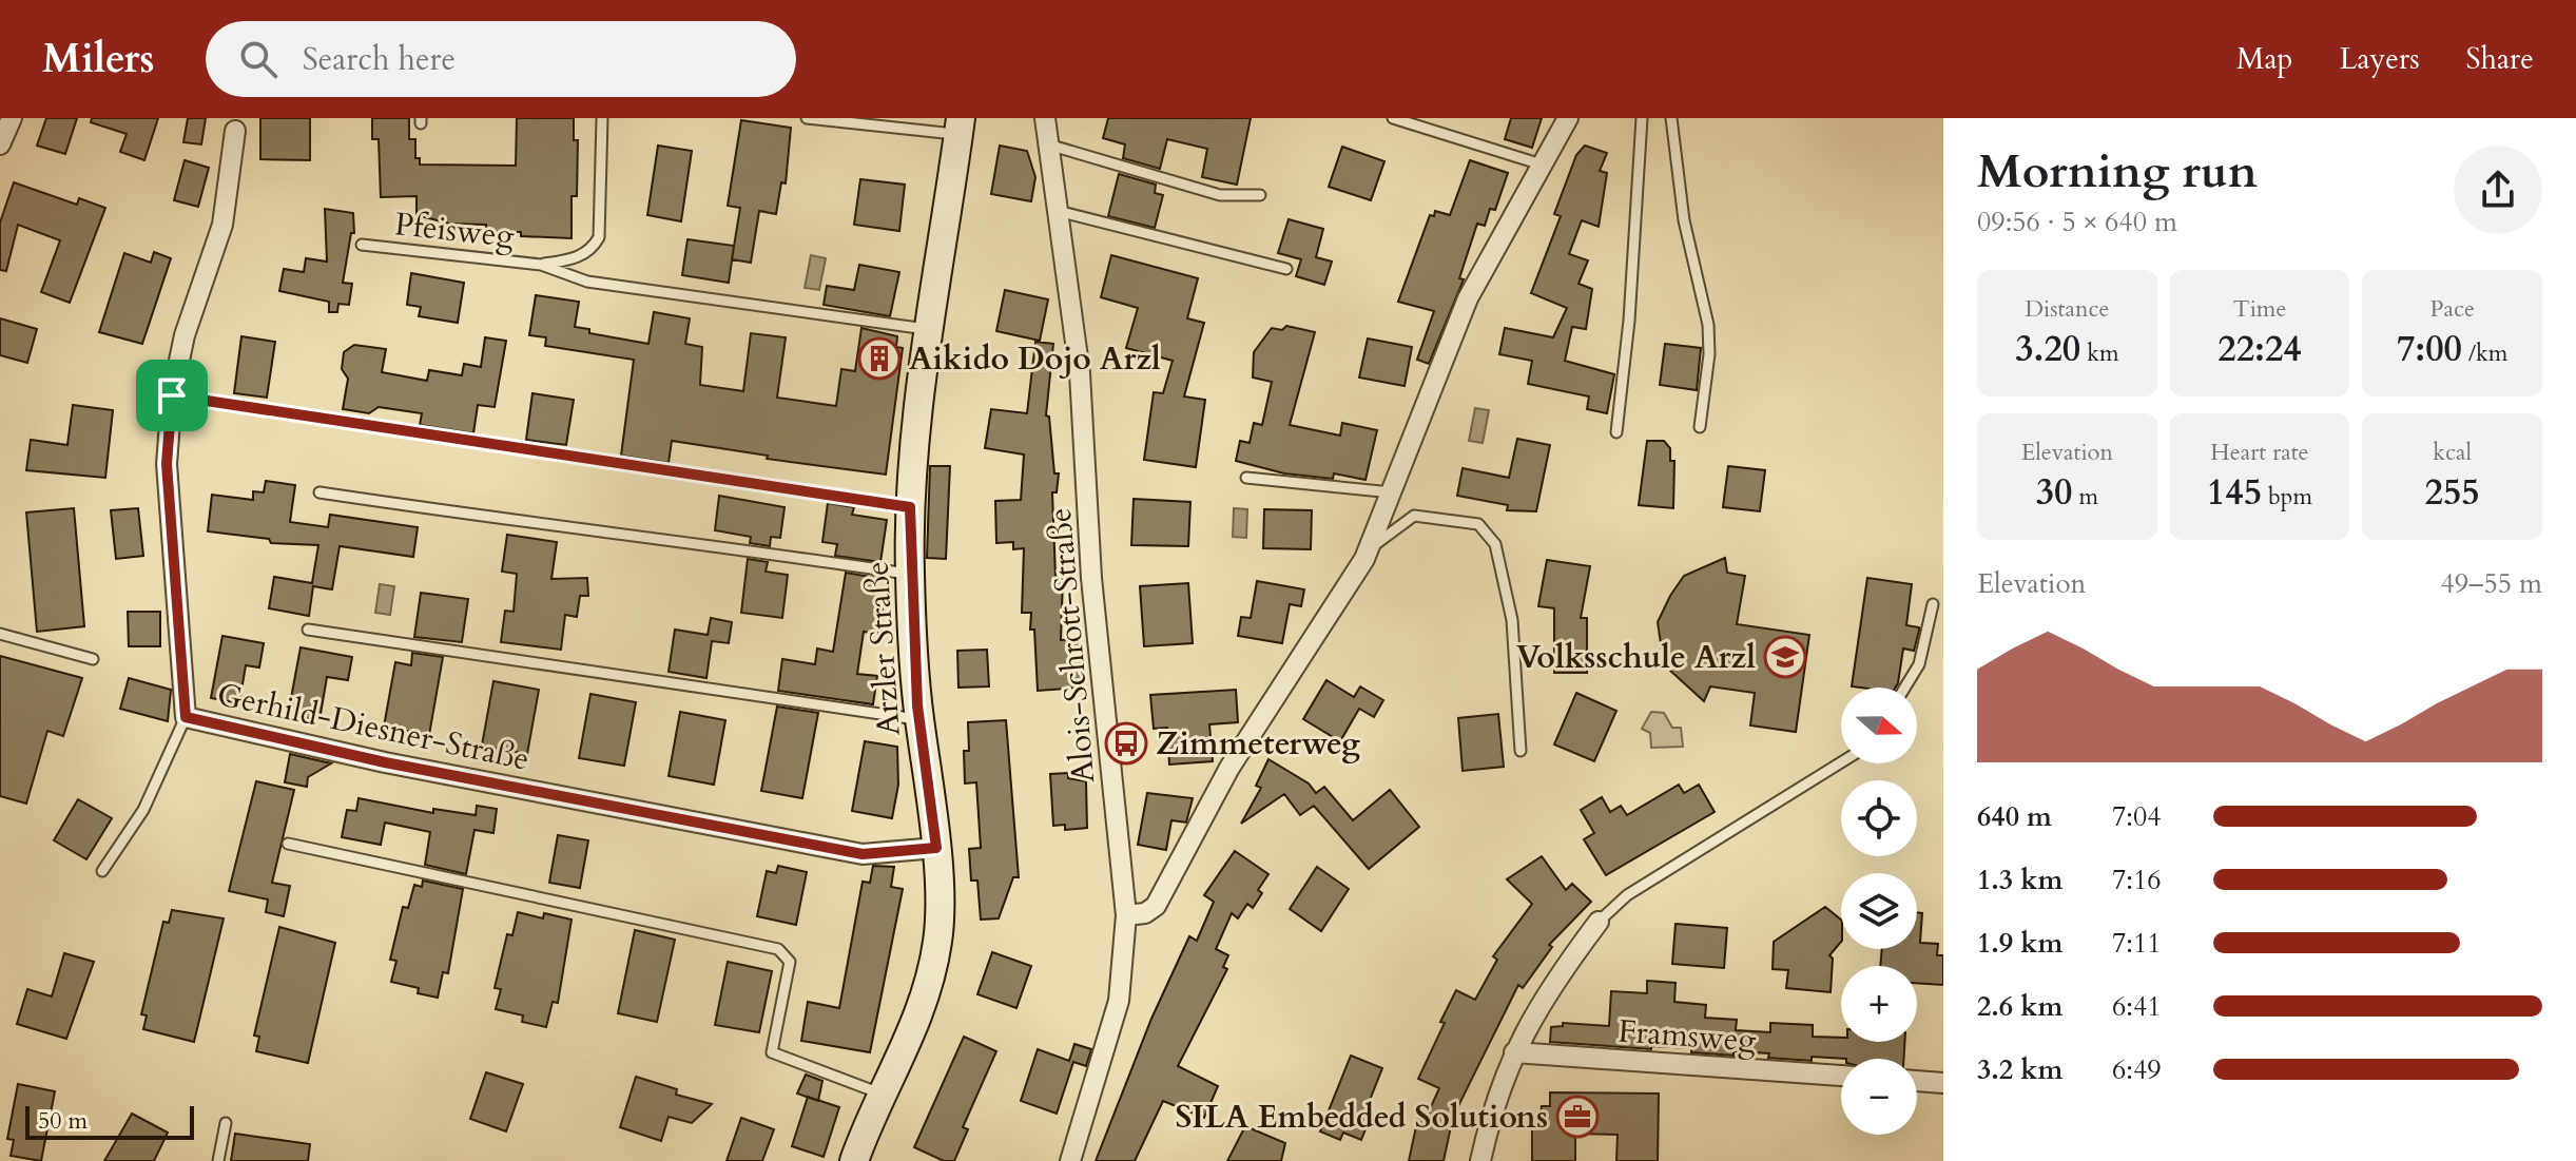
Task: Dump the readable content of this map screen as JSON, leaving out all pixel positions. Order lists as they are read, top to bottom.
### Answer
{
  "streets": {
    "main road": ["Arzler Straße"],
    "street": ["Alois-Schrott-Straße", "Gerhild-Diesner-Straße", "Framsweg"],
    "lane": ["Pfeisweg"]
  },
  "crossings": [
    ["Arzler Straße", "Gerhild-Diesner-Straße"]
  ],
  "places": {
    "building": ["Aikido Dojo Arzl"],
    "school or university": ["Volksschule Arzl"],
    "bus stop": ["Zimmeterweg"],
    "office": ["SILA Embedded Solutions"]
  },
  "scale_bar": "50 m",
  "north": "right",
  "page": {
    "header": "Milers",
    "search": "Search here",
    "nav": ["Map", "Layers", "Share"],
    "heading": ["Morning run", "09:56 · 5 × 640 m"],
    "stats": [
      ["Distance", "3.20 km"],
      ["Time", "22:24"],
      ["Pace", "7:00 /km"],
      ["Elevation", "30 m"],
      ["Heart rate", "145 bpm"],
      ["kcal", "255"]
    ],
    "chart": ["Elevation", "49–55 m"],
    "map_buttons": ["+", "−"],
    "list": [
      {
        "name": "640 m",
        "note": "7:04"
      },
      {
        "name": "1.3 km",
        "note": "7:16"
      },
      {
        "name": "1.9 km",
        "note": "7:11"
      },
      {
        "name": "2.6 km",
        "note": "6:41"
      },
      {
        "name": "3.2 km",
        "note": "6:49"
      }
    ],
    "scale": "50 m"
  }
}
